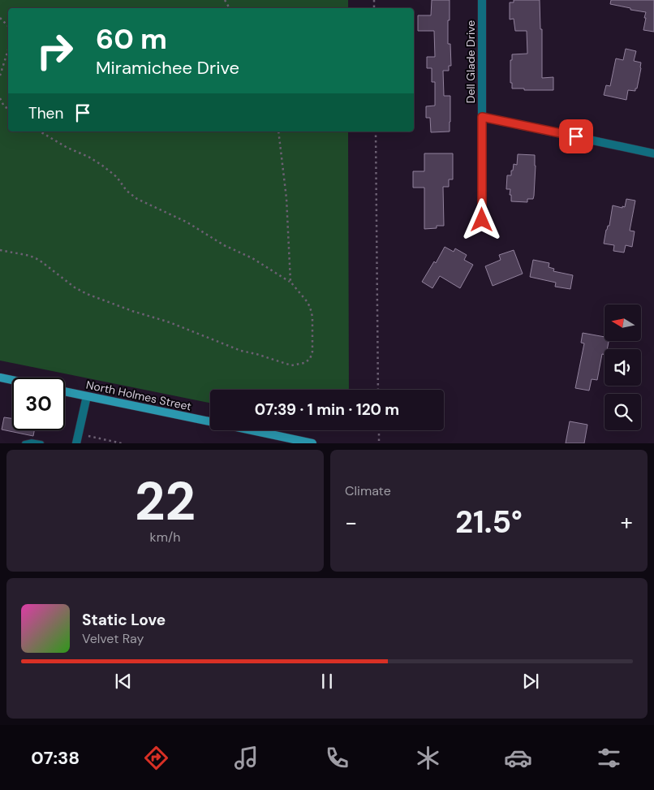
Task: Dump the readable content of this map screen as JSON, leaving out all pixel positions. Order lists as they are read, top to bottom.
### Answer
{
  "streets": {
    "main road": ["North Holmes Street"],
    "street": ["Dell Glade Drive"]
  },
  "north": "left",
  "page": {
    "turn": ["60 m", "Miramichee Drive"],
    "then": "Then",
    "limit": "30",
    "trip": "07:39 · 1 min · 120 m",
    "tile": [
      ["22", "km/h"],
      "Climate"
    ],
    "heat": ["−", "21.5°", "+"],
    "song": ["Static Love", "Velvet Ray"],
    "tabs": "07:38"
  }
}
